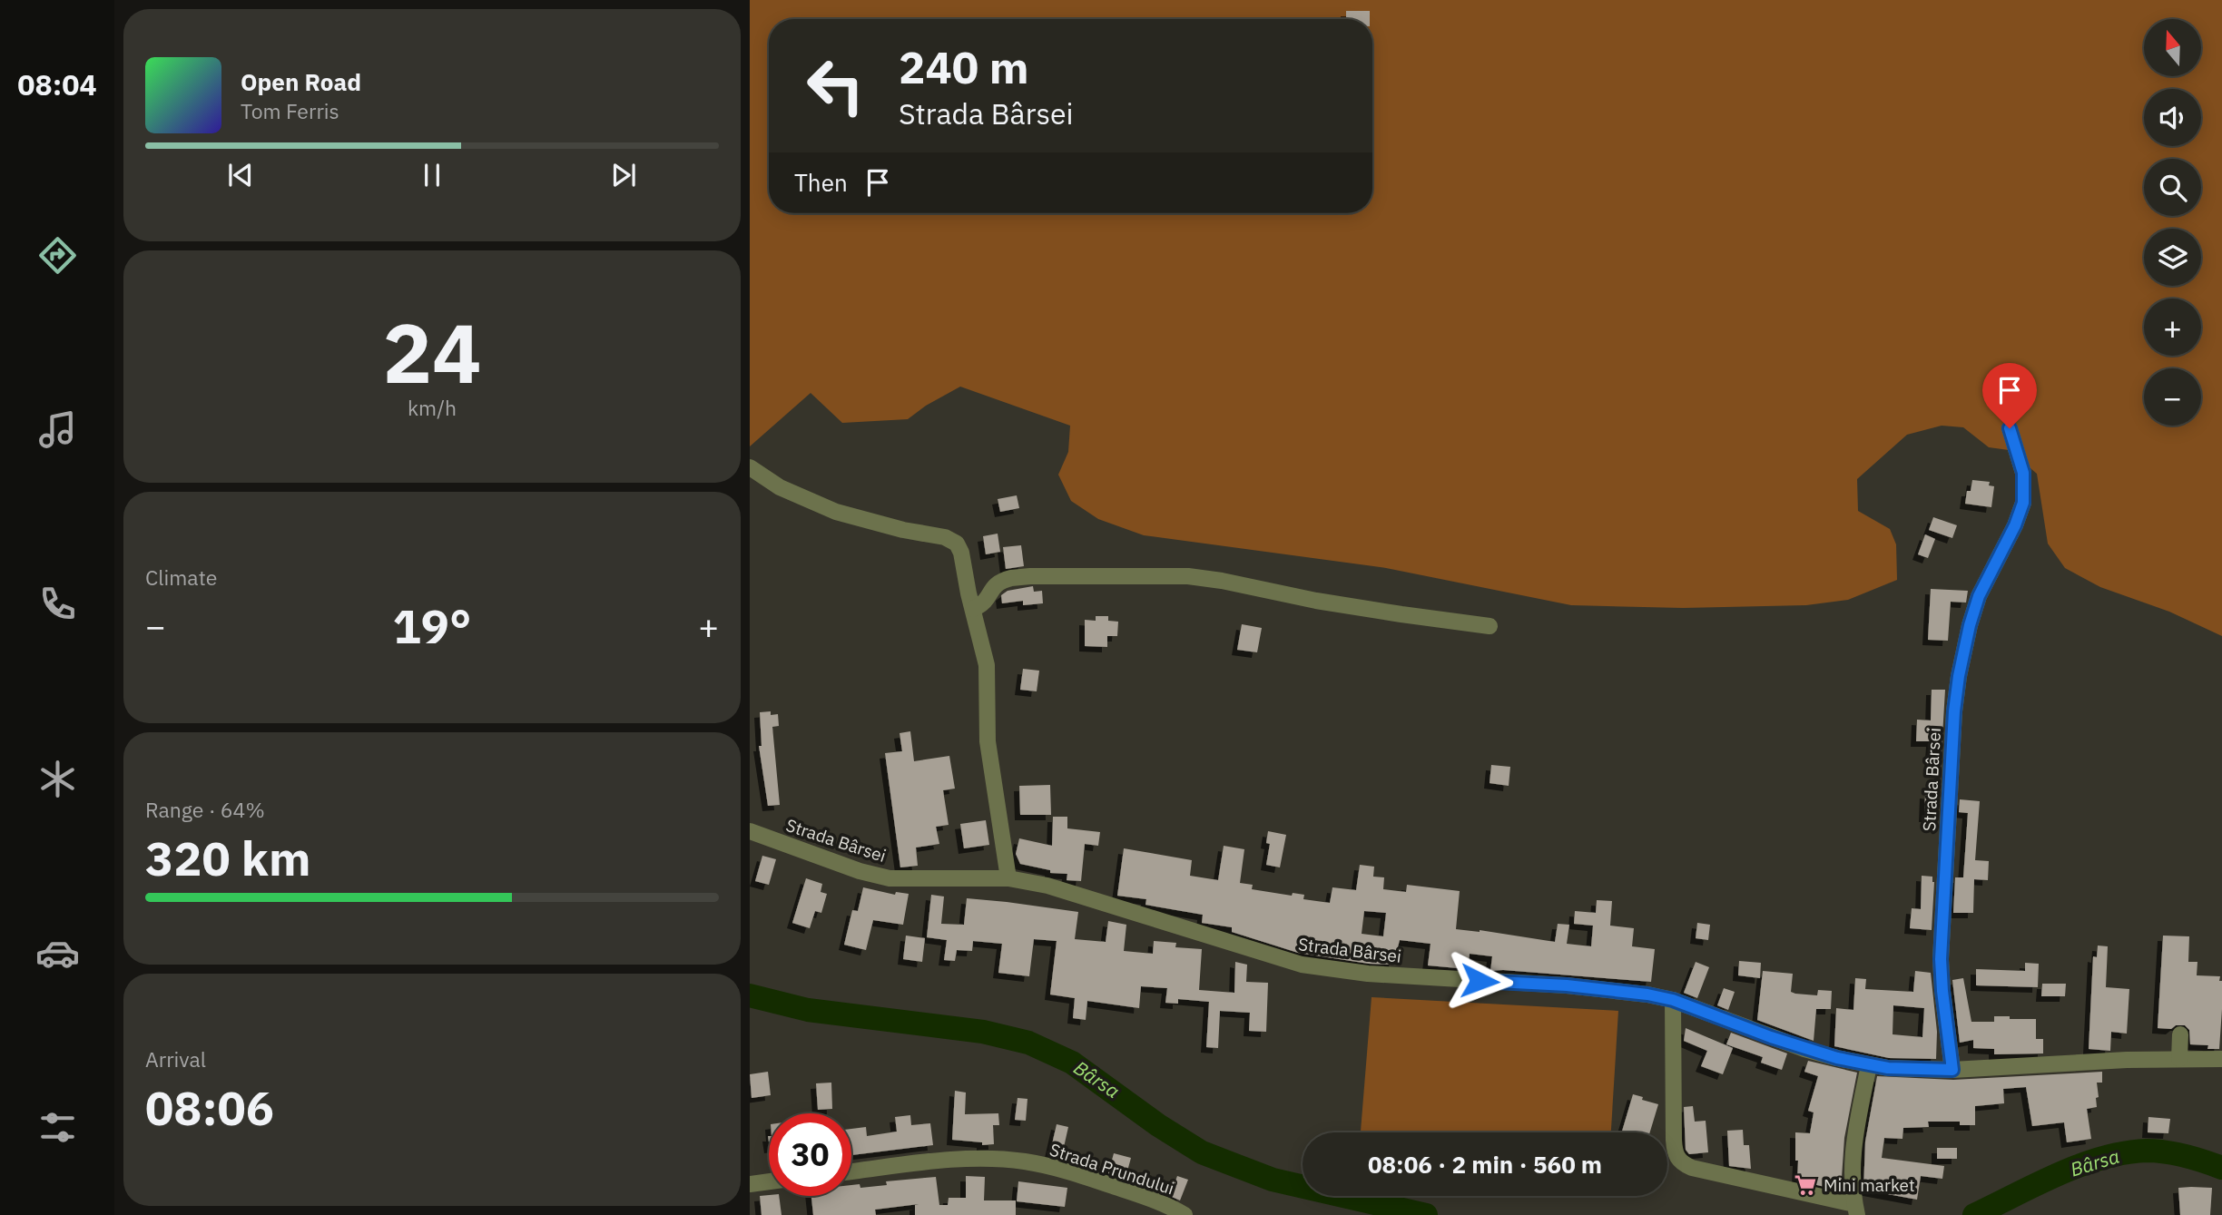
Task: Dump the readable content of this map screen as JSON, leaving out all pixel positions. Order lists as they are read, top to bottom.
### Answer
{
  "streets": {
    "street": ["Strada Bârsei", "Strada Prundului"]
  },
  "water": ["Bârsa"],
  "places": {
    "supermarket": ["Mini market"]
  },
  "north": "top",
  "page": {
    "tabs": "08:04",
    "map_buttons": ["+", "−"],
    "turn": ["240 m", "Strada Bârsei"],
    "song": ["Open Road", "Tom Ferris"],
    "then": "Then",
    "tile": [
      ["24", "km/h"],
      "Climate",
      ["Range · 64%", "320 km"],
      ["Arrival", "08:06"]
    ],
    "heat": ["−", "19°", "+"],
    "limit": "30",
    "trip": "08:06 · 2 min · 560 m"
  }
}
